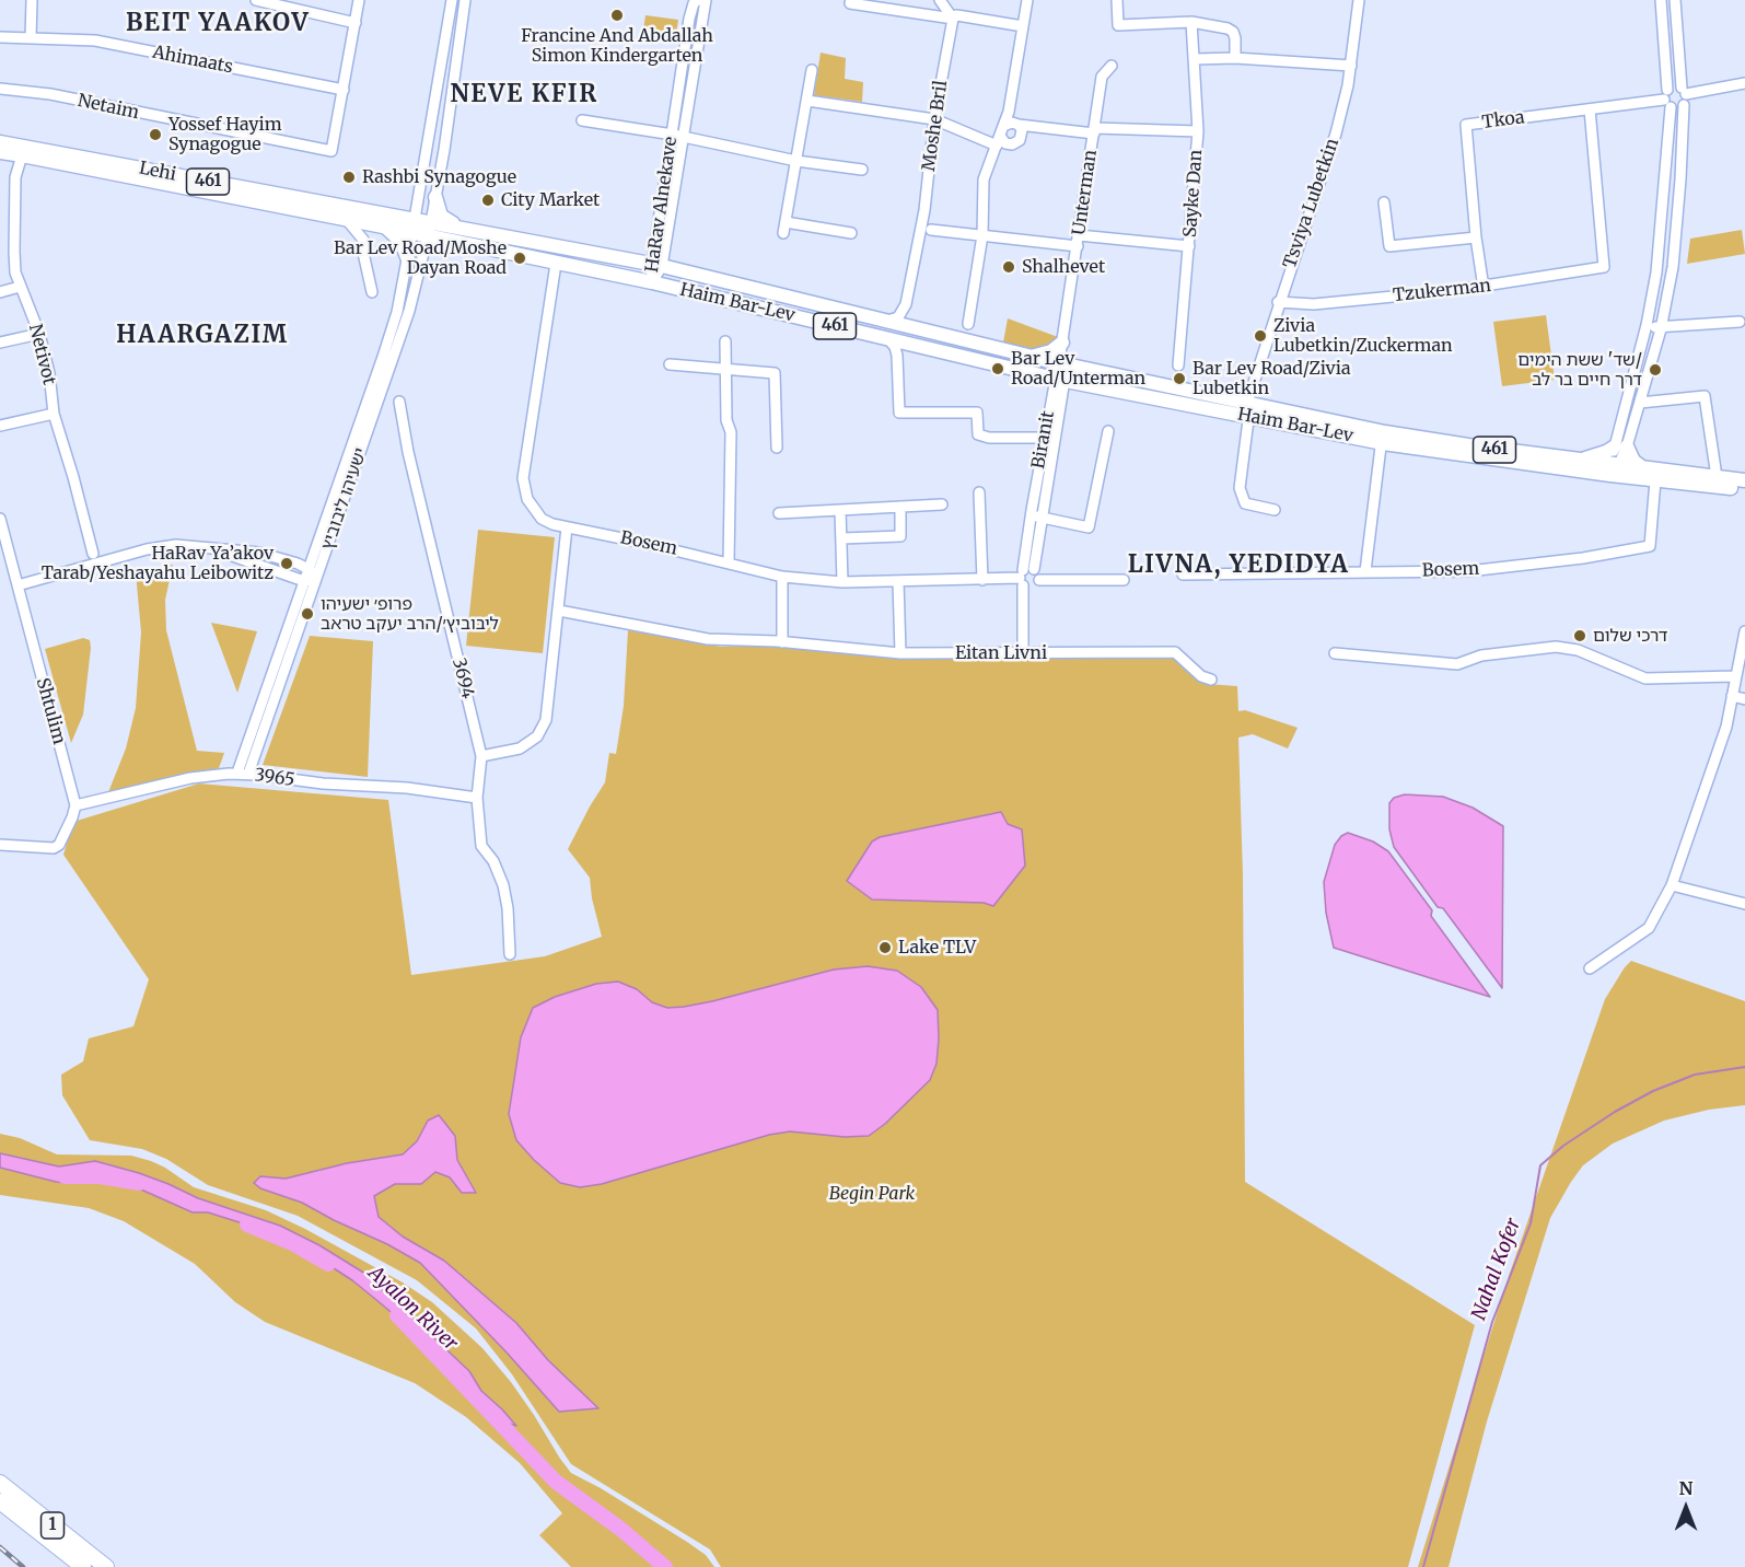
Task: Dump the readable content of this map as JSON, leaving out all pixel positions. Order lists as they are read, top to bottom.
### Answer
{
  "streets": {
    "highway": ["1"],
    "main road": ["Lehi", "461", "Haim Bar-Lev"],
    "street": [
      "Ahimaats",
      "Netaim",
      "Tkoa",
      "Moshe Bril",
      "Unterman",
      "Sayke Dan",
      "Tsviya Lubetkin",
      "HaRav Alnekave",
      "Tzukerman",
      "Netivot",
      "Biranit",
      "ישעיהו ליבוביץ",
      "Bosem",
      "Eitan Livni",
      "3694",
      "Shtulim",
      "3965"
    ]
  },
  "crossings": [
    ["Ahimaats", "Netaim"],
    ["Tkoa", "Tzukerman"],
    ["Lehi", "Haim Bar-Lev"],
    ["Lehi", "Netivot"],
    ["Lehi", "ישעיהו ליבוביץ"],
    ["Unterman", "Haim Bar-Lev"],
    ["Unterman", "Biranit"],
    ["Tsviya Lubetkin", "Tzukerman"],
    ["Tsviya Lubetkin", "Haim Bar-Lev"],
    ["HaRav Alnekave", "Haim Bar-Lev"],
    ["Haim Bar-Lev", "Biranit"],
    ["Haim Bar-Lev", "ישעיהו ליבוביץ"],
    ["Haim Bar-Lev", "Bosem"],
    ["Biranit", "Bosem"],
    ["Biranit", "Eitan Livni"],
    ["ישעיהו ליבוביץ", "3965"],
    ["3694", "3965"],
    ["Shtulim", "3965"]
  ],
  "districts": [
    "BEIT YAAKOV",
    "NEVE KFIR",
    "HAARGAZIM",
    "LIVNA, YEDIDYA"
  ],
  "water": ["Nahal Kofer", "Ayalon River"],
  "parks": ["Begin Park"],
  "places": [
    "Francine And Abdallah Simon Kindergarten",
    "Yossef Hayim Synagogue",
    "Rashbi Synagogue",
    "City Market",
    "Bar Lev Road/Moshe Dayan Road",
    "Shalhevet",
    "Zivia Lubetkin/Zuckerman",
    "Bar Lev Road/Unterman",
    "שד' ששת הימים/ דרך חיים בר לב",
    "Bar Lev Road/Zivia Lubetkin",
    "HaRav Ya’akov Tarab/Yeshayahu Leibowitz",
    "פרופ׳ ישעיהו ליבוביץ׳/הרב יעקב טראב",
    "דרכי שלום",
    "Lake TLV"
  ],
  "north": "top"
}
